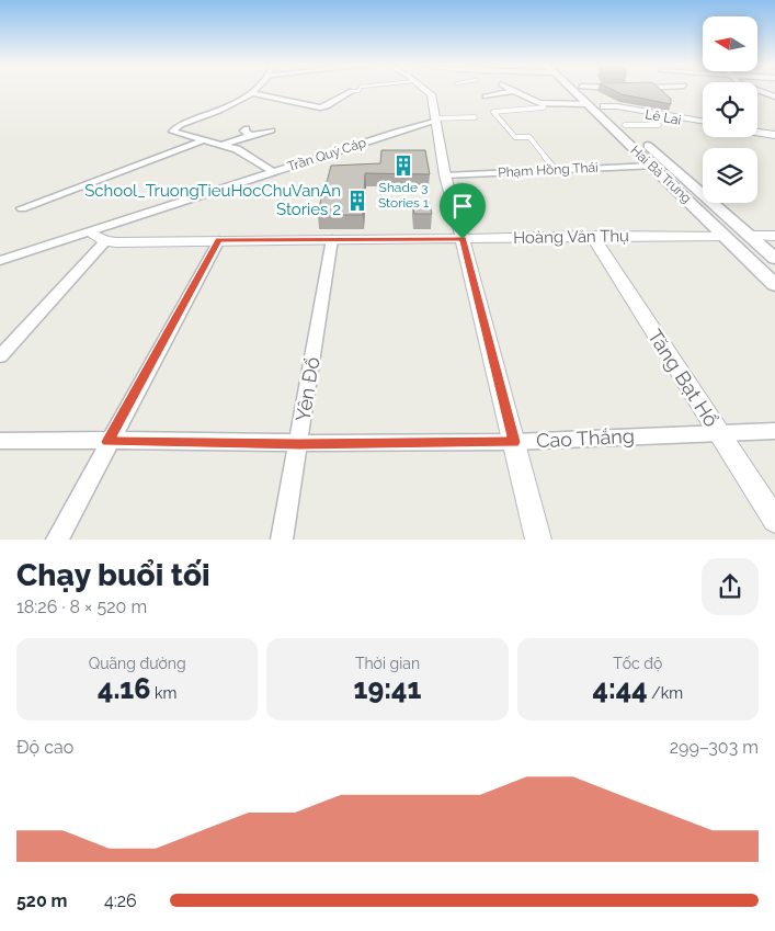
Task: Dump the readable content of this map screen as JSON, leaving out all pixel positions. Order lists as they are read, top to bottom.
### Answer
{
  "streets": {
    "main road": ["Hai Bà Trưng"],
    "street": [
      "Lê Lai",
      "Trần Quý Cáp",
      "Phạm Hồng Thái",
      "Hoàng Văn Thụ",
      "Tăng Bạt Hổ",
      "Yên Đổ",
      "Cao Thắng"
    ]
  },
  "crossings": [
    ["Lê Lai", "Hai Bà Trưng"],
    ["Trần Quý Cáp", "Hoàng Văn Thụ"],
    ["Phạm Hồng Thái", "Hai Bà Trưng"],
    ["Hai Bà Trưng", "Hoàng Văn Thụ"],
    ["Hoàng Văn Thụ", "Tăng Bạt Hổ"],
    ["Hoàng Văn Thụ", "Yên Đổ"],
    ["Tăng Bạt Hổ", "Cao Thắng"],
    ["Yên Đổ", "Cao Thắng"]
  ],
  "places": {
    "building": ["Shade 3 Stories 1", "School_TruongTieuHocChuVanAn Stories 2"]
  },
  "north": "left",
  "page": {
    "heading": ["Chạy buổi tối", "18:26 · 8 × 520 m"],
    "stats": [
      ["Quãng đường", "4.16 km"],
      ["Thời gian", "19:41"],
      ["Tốc độ", "4:44 /km"]
    ],
    "chart": ["Độ cao", "299–303 m"],
    "list": [
      {
        "name": "520 m",
        "note": "4:26"
      }
    ]
  }
}
